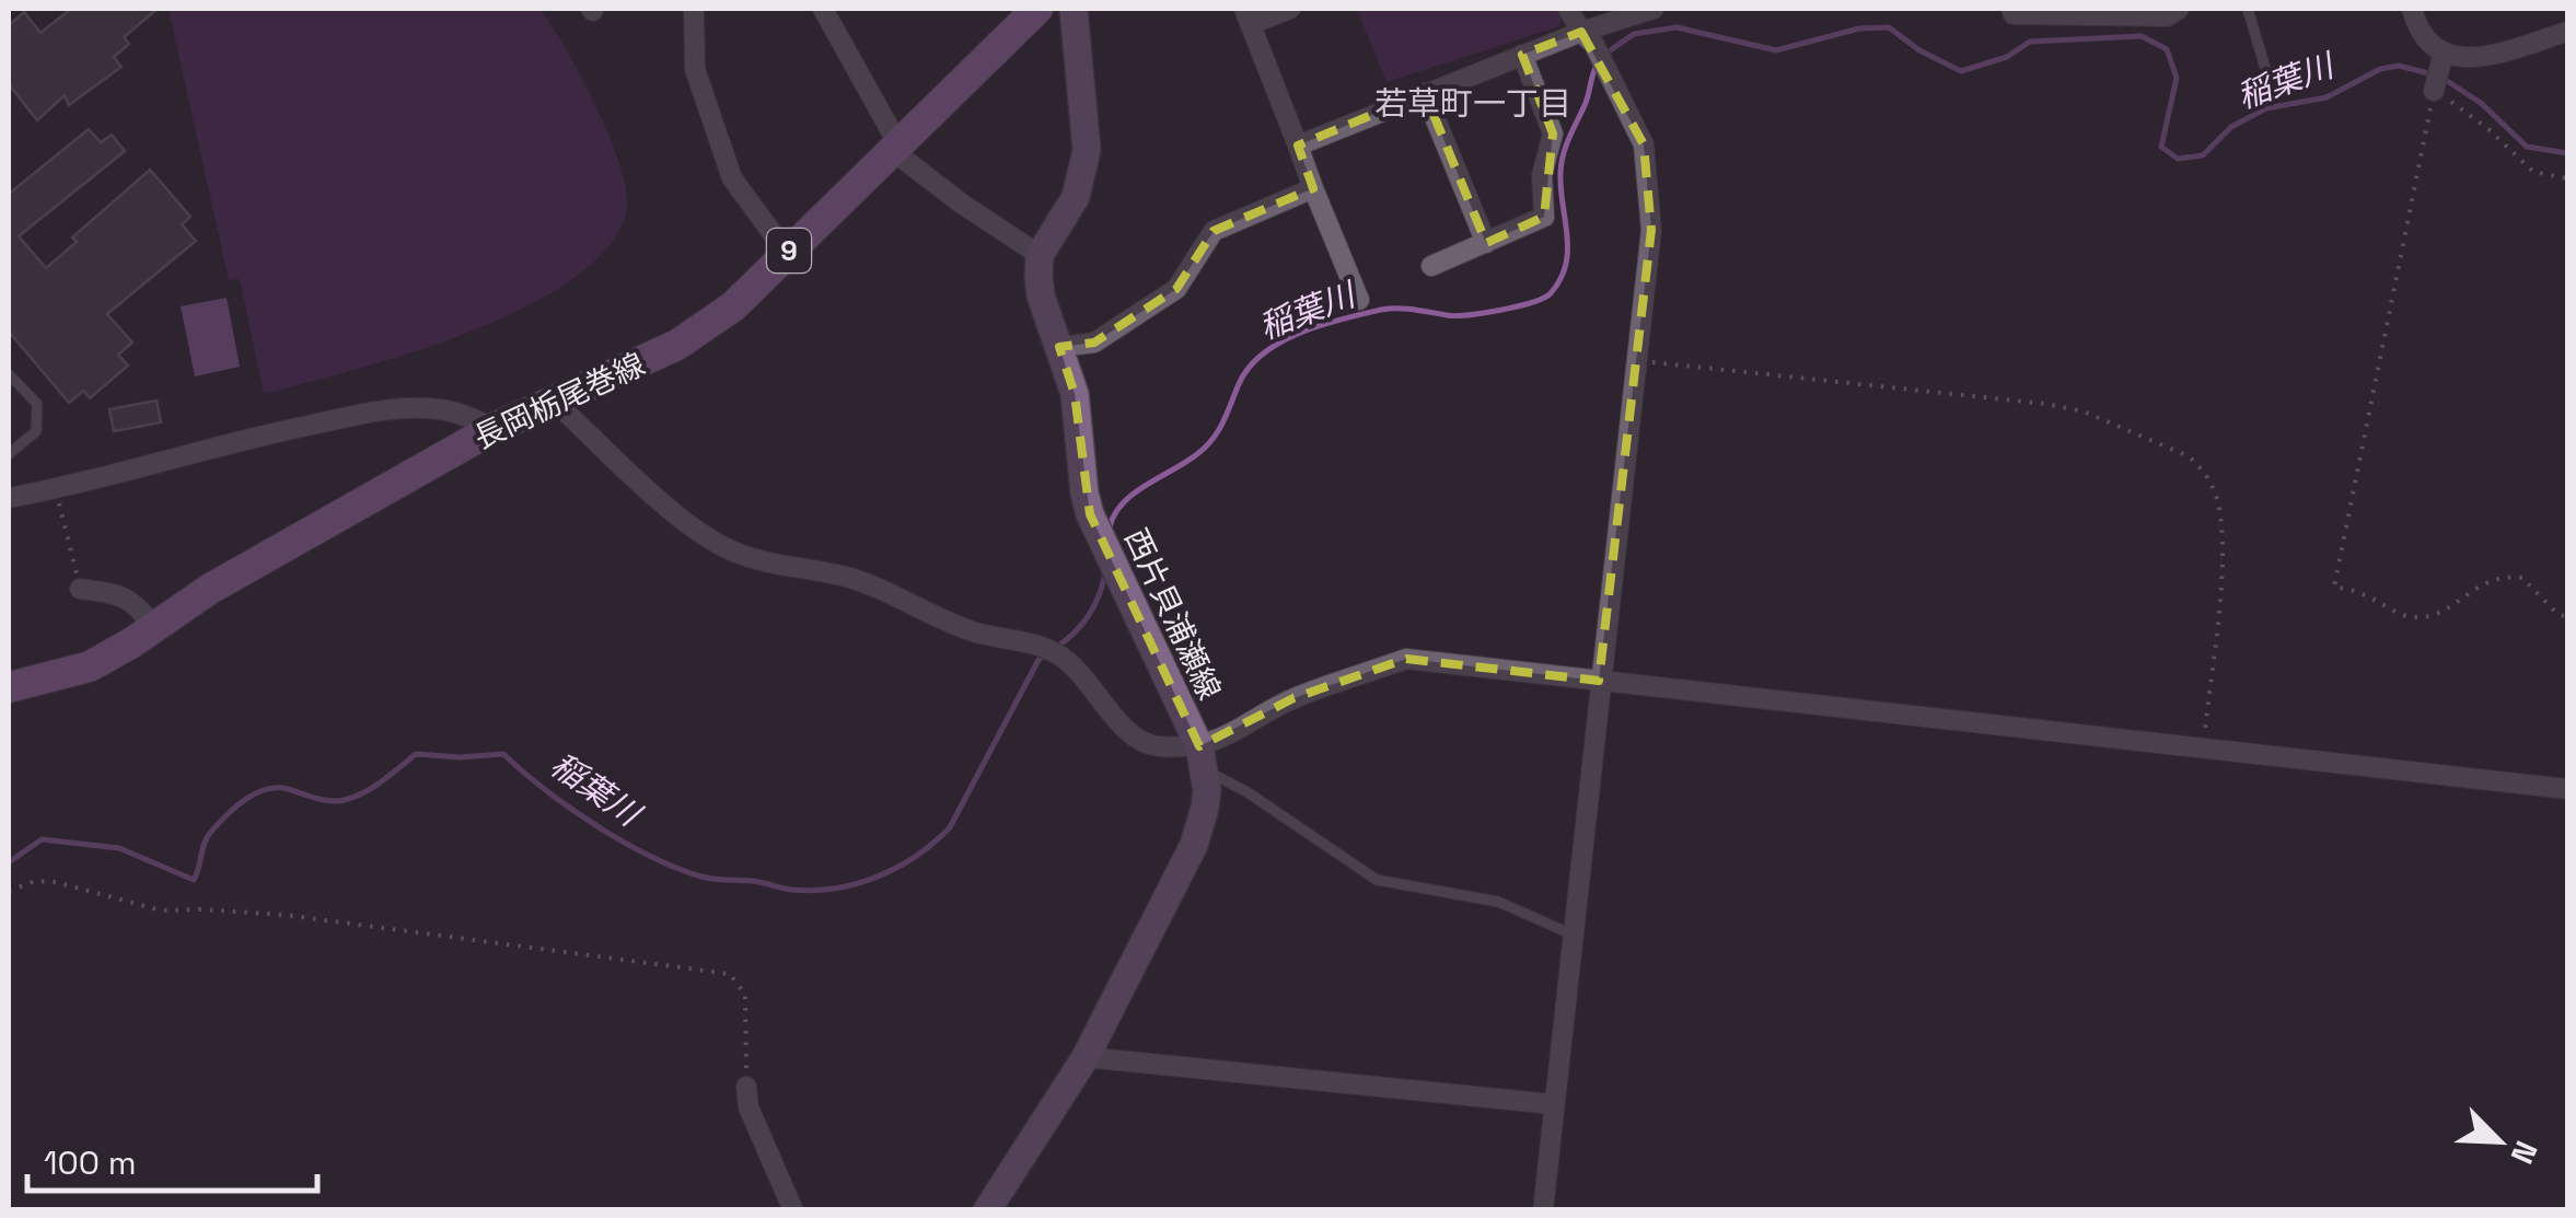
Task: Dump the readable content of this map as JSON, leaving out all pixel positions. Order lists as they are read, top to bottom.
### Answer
{
  "streets": {
    "main road": ["9", "長岡栃尾巻線", "西片貝浦瀬線"]
  },
  "districts": ["若草町一丁目"],
  "water": ["稲葉川"],
  "scale_bar": "100 m",
  "north": "bottom right"
}
